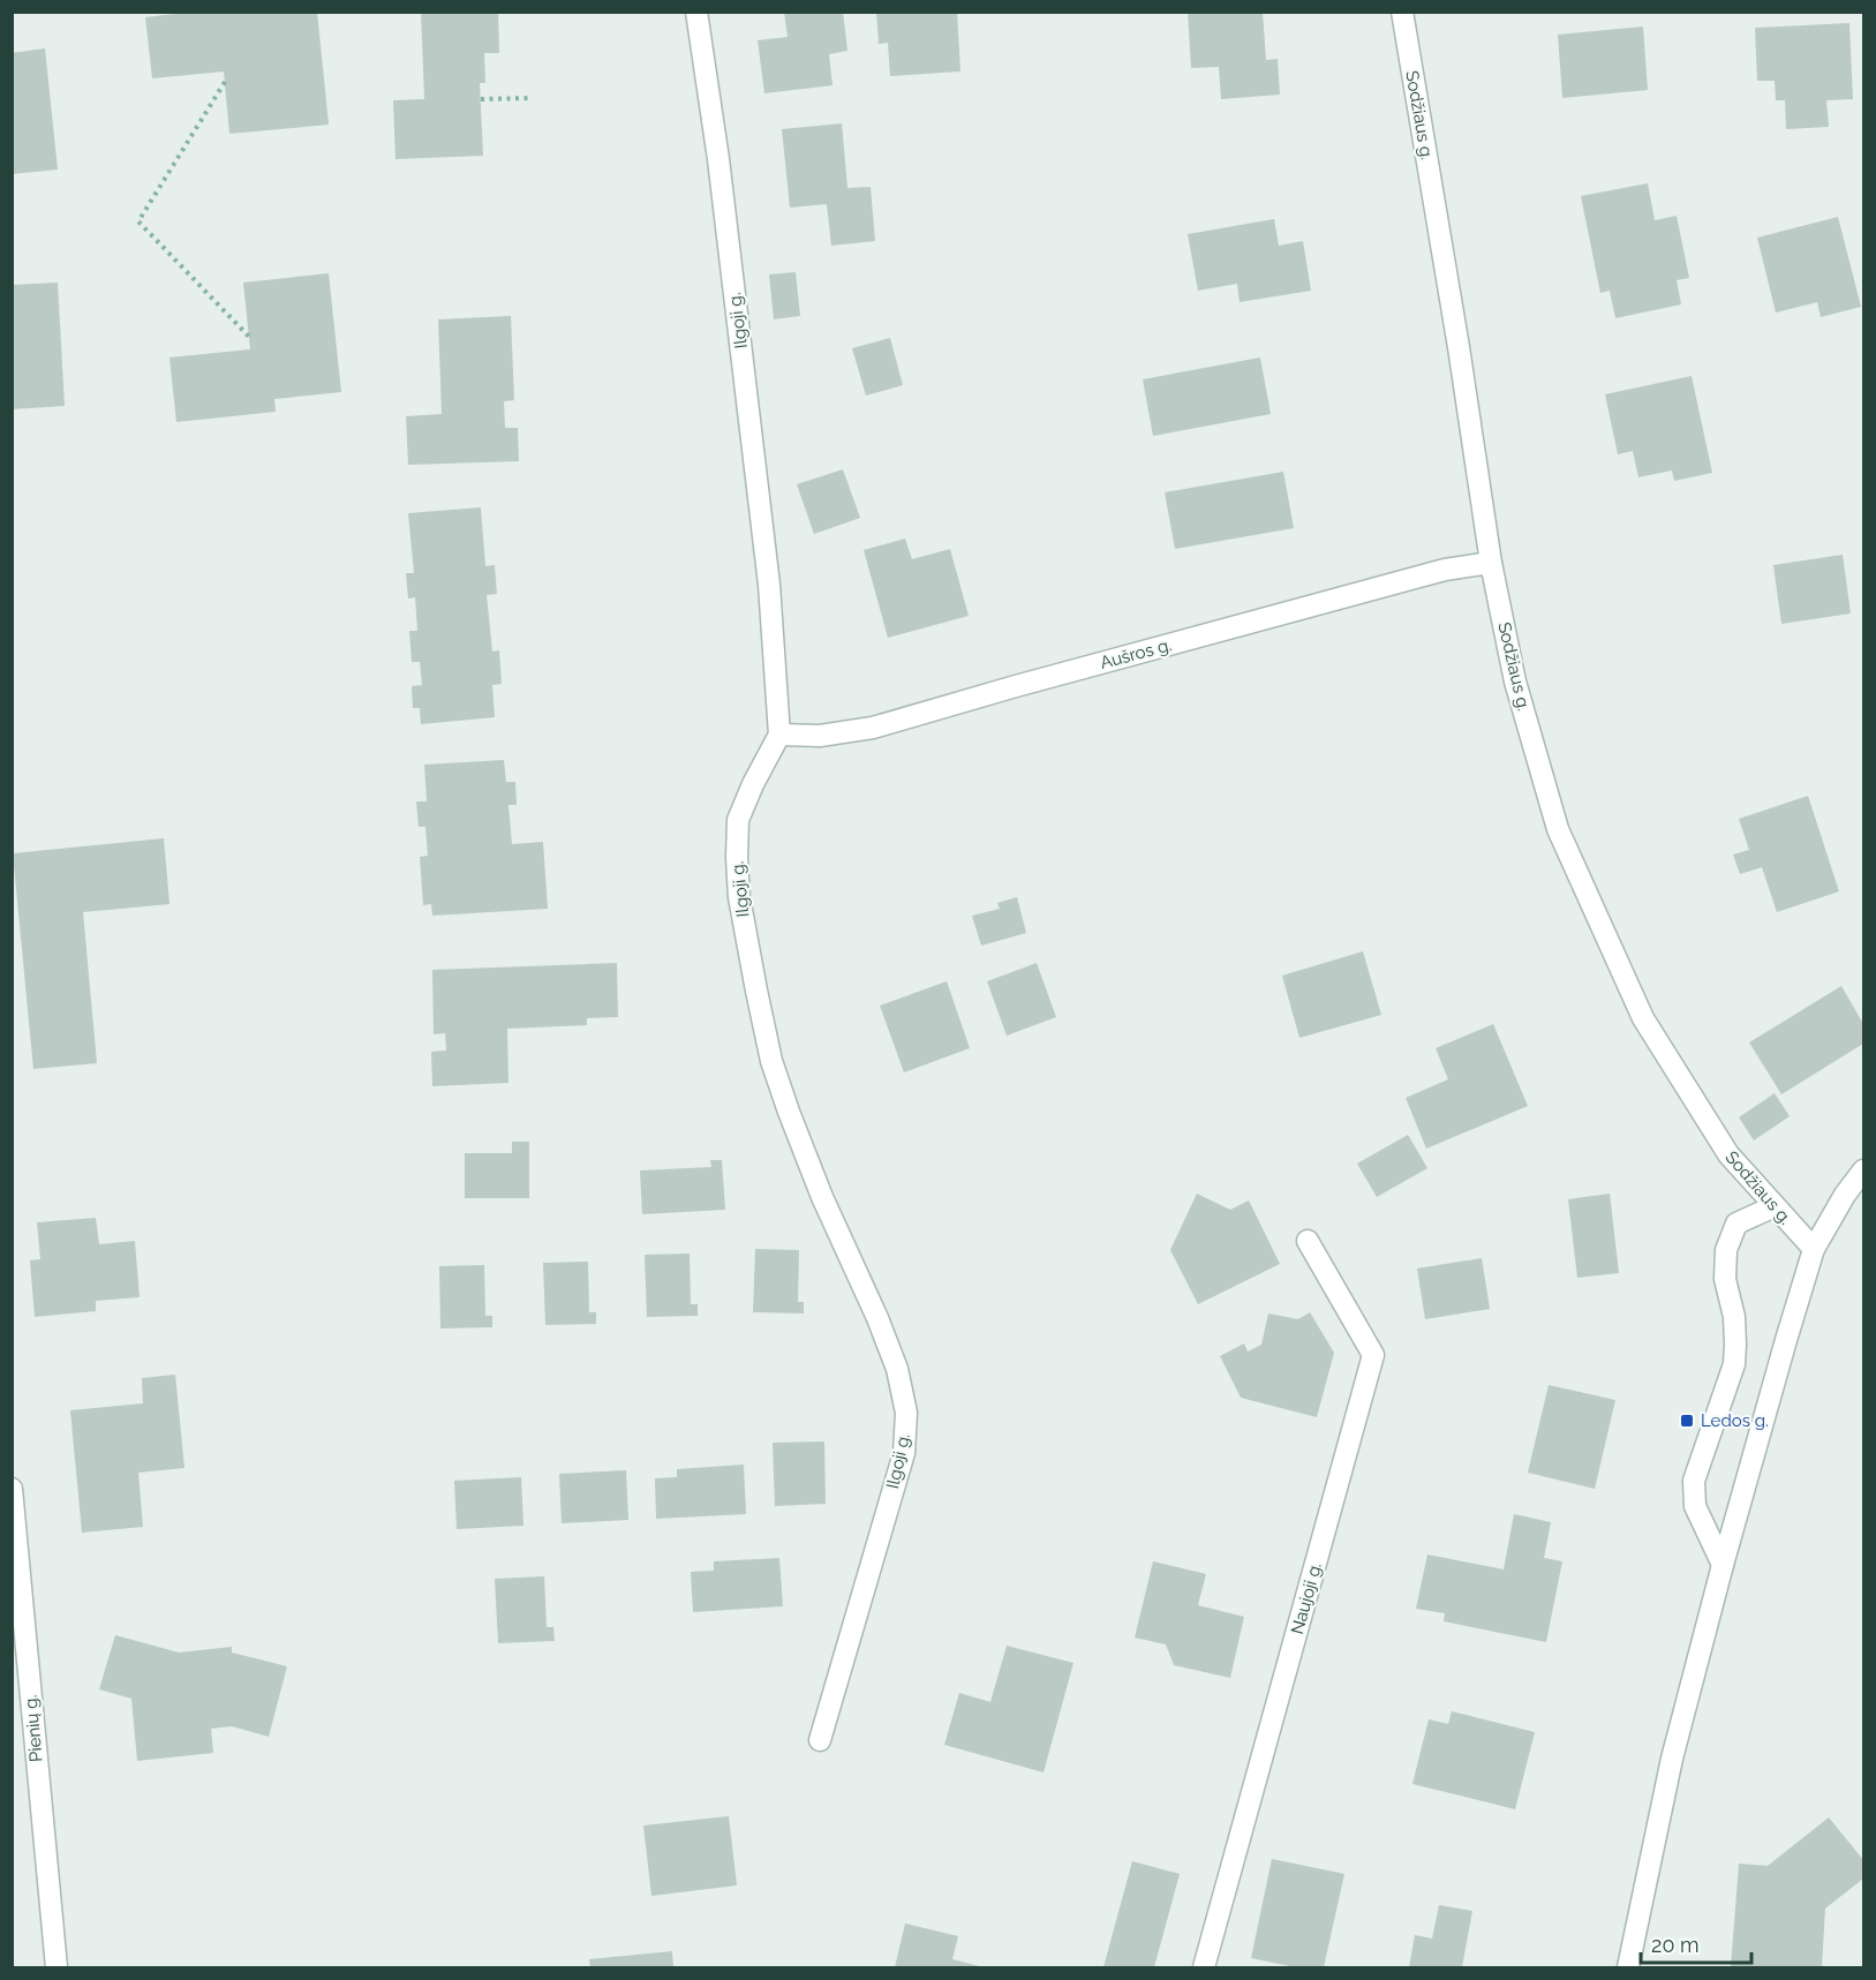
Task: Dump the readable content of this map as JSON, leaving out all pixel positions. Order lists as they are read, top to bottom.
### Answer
{
  "streets": {
    "street": [
      "Sodžiaus g.",
      "Ilgoji g.",
      "Aušros g.",
      "Naujoji g.",
      "Pienių g."
    ]
  },
  "crossings": [
    ["Sodžiaus g.", "Aušros g."],
    ["Ilgoji g.", "Aušros g."]
  ],
  "places": {
    "transit": ["Ledos g."]
  },
  "scale_bar": "20 m"
}
